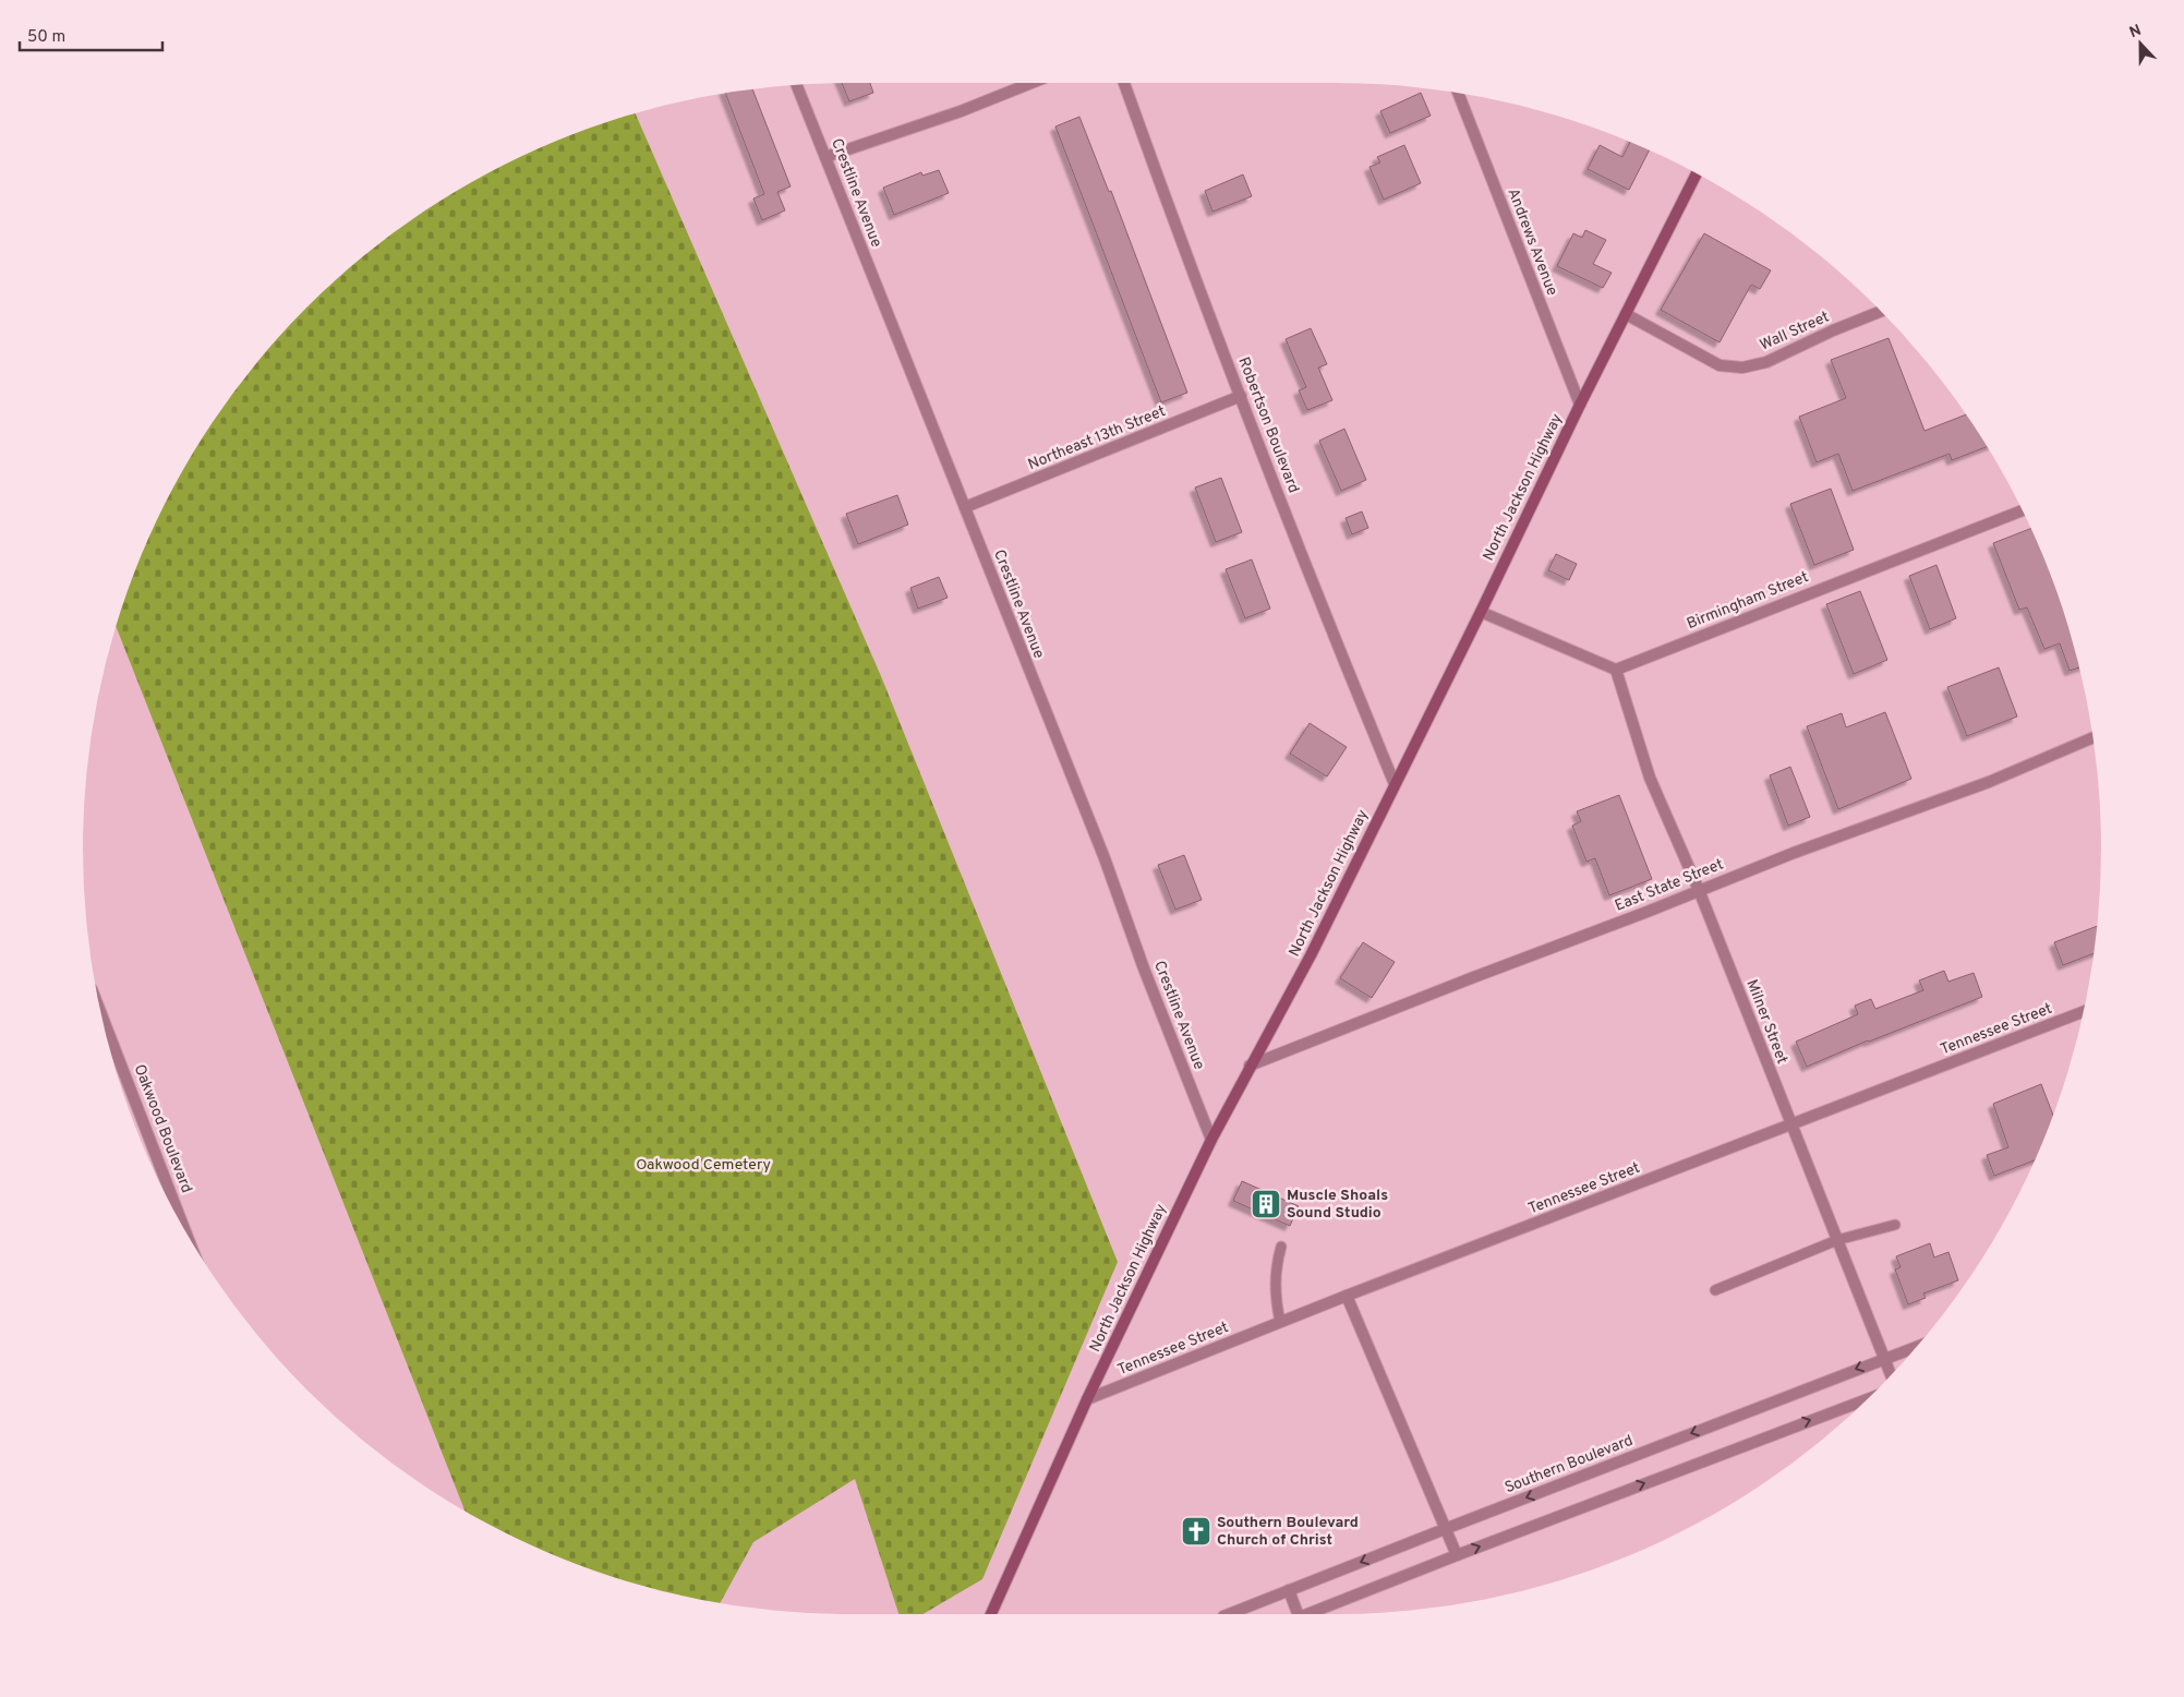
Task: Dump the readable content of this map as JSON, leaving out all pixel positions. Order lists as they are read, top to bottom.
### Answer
{
  "streets": {
    "main road": ["North Jackson Highway"],
    "street": [
      "Crestline Avenue",
      "Andrews Avenue",
      "Wall Street",
      "Robertson Boulevard",
      "Northeast 13th Street",
      "Birmingham Street",
      "East State Street",
      "Milner Street",
      "Tennessee Street",
      "Oakwood Boulevard",
      "Southern Boulevard"
    ]
  },
  "crossings": [
    ["Crestline Avenue", "Northeast 13th Street"],
    ["Crestline Avenue", "North Jackson Highway"],
    ["Andrews Avenue", "North Jackson Highway"],
    ["Wall Street", "North Jackson Highway"],
    ["Robertson Boulevard", "Northeast 13th Street"],
    ["Robertson Boulevard", "North Jackson Highway"],
    ["North Jackson Highway", "East State Street"],
    ["North Jackson Highway", "Tennessee Street"],
    ["Birmingham Street", "Milner Street"],
    ["East State Street", "Milner Street"],
    ["Milner Street", "Tennessee Street"],
    ["Milner Street", "Southern Boulevard"]
  ],
  "parks": ["Oakwood Cemetery"],
  "places": {
    "building": ["Muscle Shoals Sound Studio"],
    "church": ["Southern Boulevard Church of Christ"]
  },
  "scale_bar": "50 m",
  "north": "top"
}
